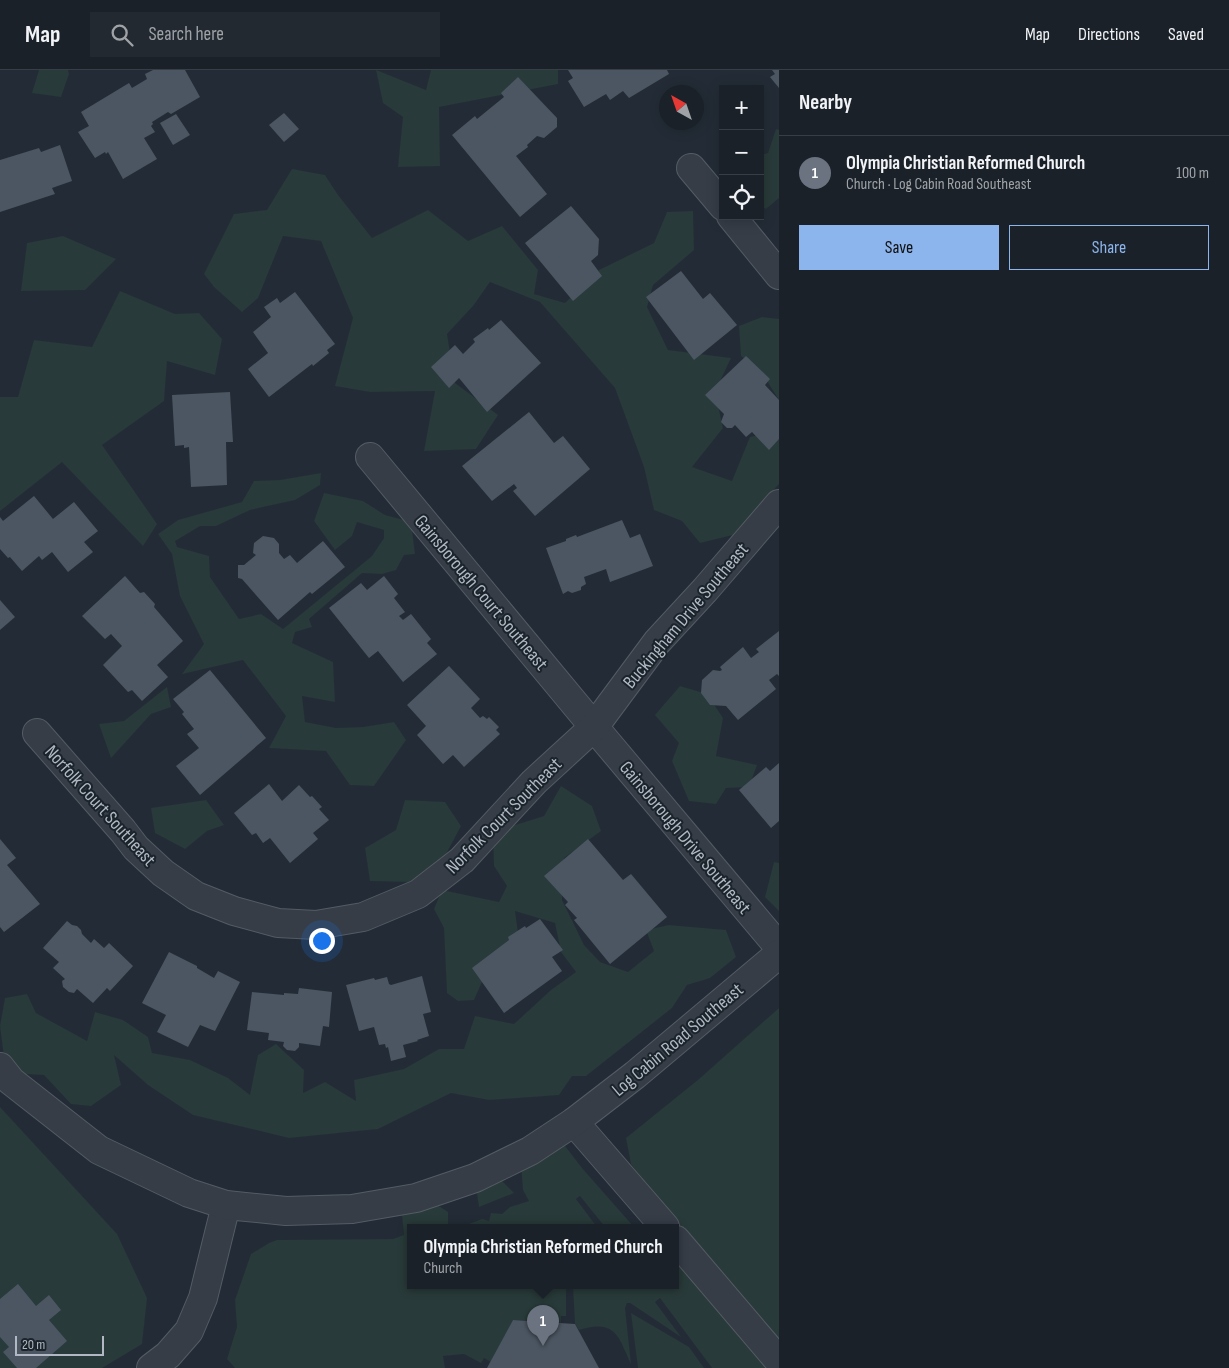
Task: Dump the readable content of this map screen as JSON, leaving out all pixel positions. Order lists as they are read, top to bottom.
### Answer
{
  "streets": {
    "street": [
      "Gainsborough Court Southeast",
      "Buckingham Drive Southeast",
      "Norfolk Court Southeast",
      "Gainsborough Drive Southeast",
      "Log Cabin Road Southeast"
    ]
  },
  "crossings": [
    ["Gainsborough Court Southeast", "Buckingham Drive Southeast"],
    ["Gainsborough Court Southeast", "Norfolk Court Southeast"],
    ["Gainsborough Court Southeast", "Gainsborough Drive Southeast"],
    ["Buckingham Drive Southeast", "Norfolk Court Southeast"],
    ["Buckingham Drive Southeast", "Gainsborough Drive Southeast"],
    ["Norfolk Court Southeast", "Gainsborough Drive Southeast"]
  ],
  "scale_bar": "20 m",
  "north": "top left",
  "page": {
    "header": "Map",
    "search": "Search here",
    "nav": ["Map", "Directions", "Saved"],
    "heading": "Nearby",
    "map_buttons": ["+", "−"],
    "list": [
      {
        "mark": "1",
        "name": "Olympia Christian Reformed Church",
        "note": "Church · Log Cabin Road Southeast",
        "value": "100 m"
      }
    ],
    "buttons": ["Save", "Share"],
    "popup": ["Olympia Christian Reformed Church", "Church"],
    "pins": "1",
    "scale": "20 m"
  }
}
